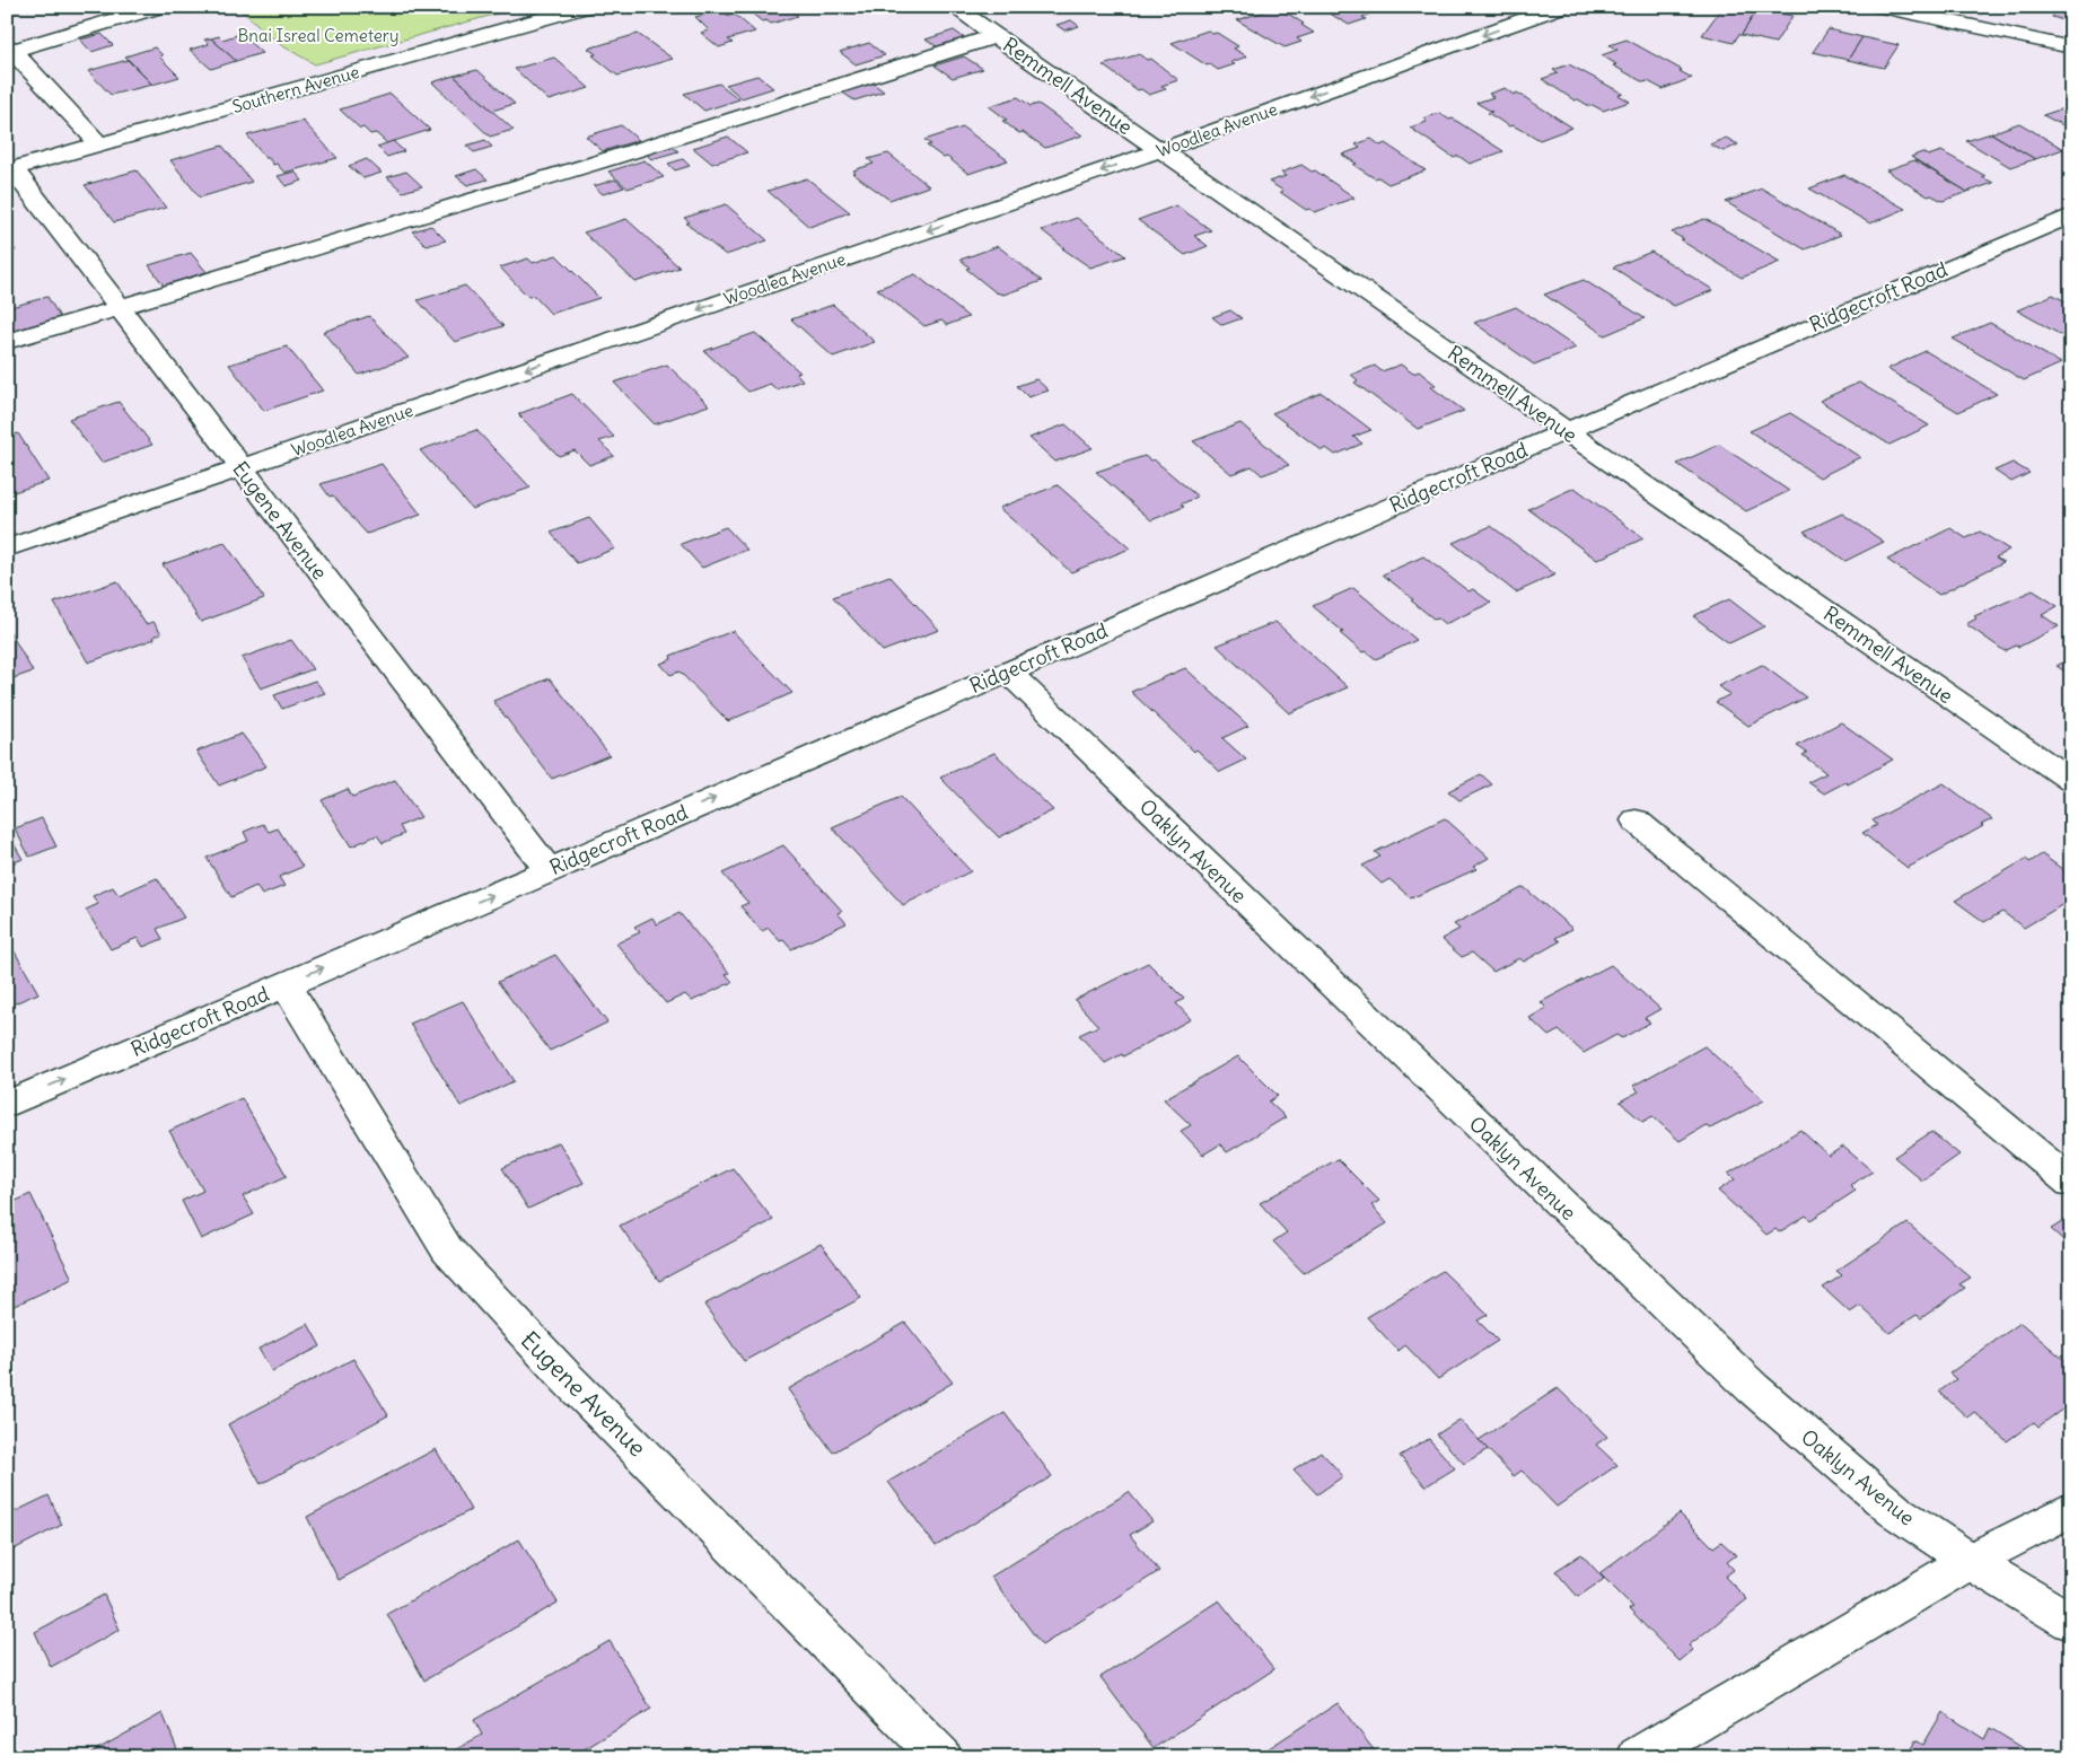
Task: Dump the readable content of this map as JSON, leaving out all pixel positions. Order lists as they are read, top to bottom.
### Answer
{
  "streets": {
    "street": [
      "Remmell Avenue",
      "Southern Avenue",
      "Woodlea Avenue",
      "Ridgecroft Road",
      "Eugene Avenue",
      "Oaklyn Avenue"
    ]
  },
  "crossings": [
    ["Remmell Avenue", "Woodlea Avenue"],
    ["Remmell Avenue", "Ridgecroft Road"],
    ["Southern Avenue", "Eugene Avenue"],
    ["Woodlea Avenue", "Eugene Avenue"],
    ["Ridgecroft Road", "Eugene Avenue"],
    ["Ridgecroft Road", "Oaklyn Avenue"]
  ],
  "one_way": ["Ridgecroft Road"],
  "parks": ["Bnai Isreal Cemetery"]
}
